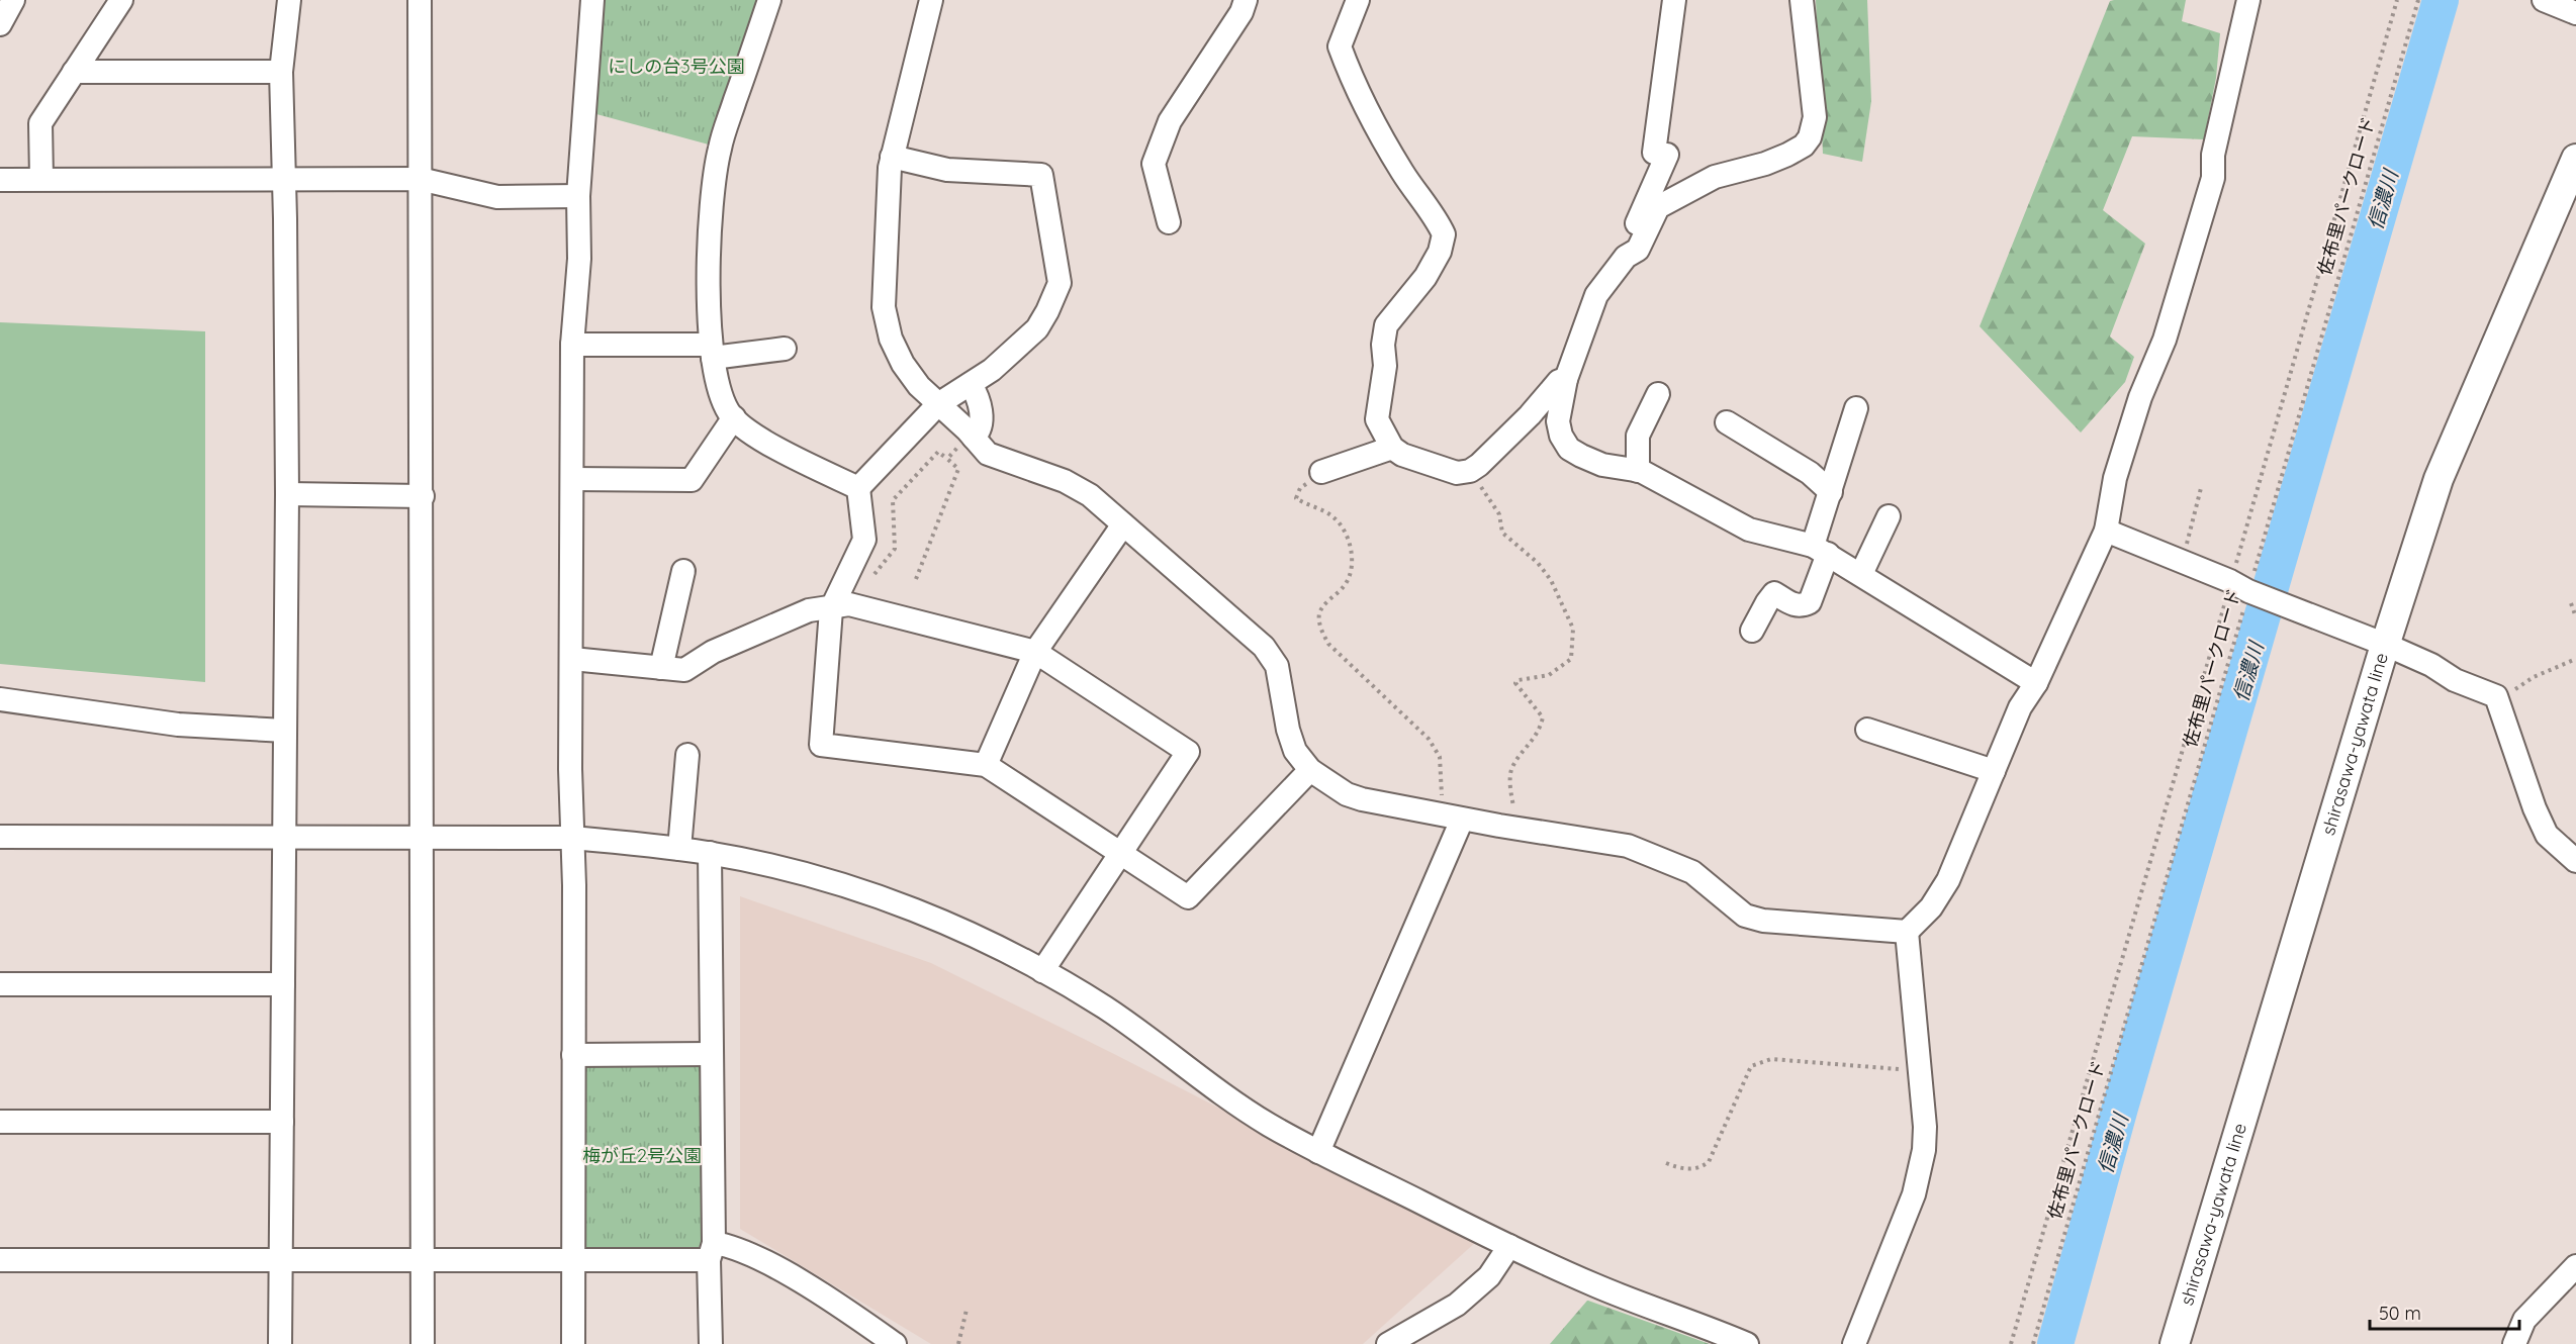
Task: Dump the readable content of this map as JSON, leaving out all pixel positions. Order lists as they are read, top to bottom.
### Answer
{
  "streets": {
    "main road": ["shirasawa-yawata line"],
    "path": ["佐布里パークロード"]
  },
  "water": ["信濃川"],
  "parks": ["にしの台3号公園", "梅が丘2号公園"],
  "scale_bar": "50 m"
}
